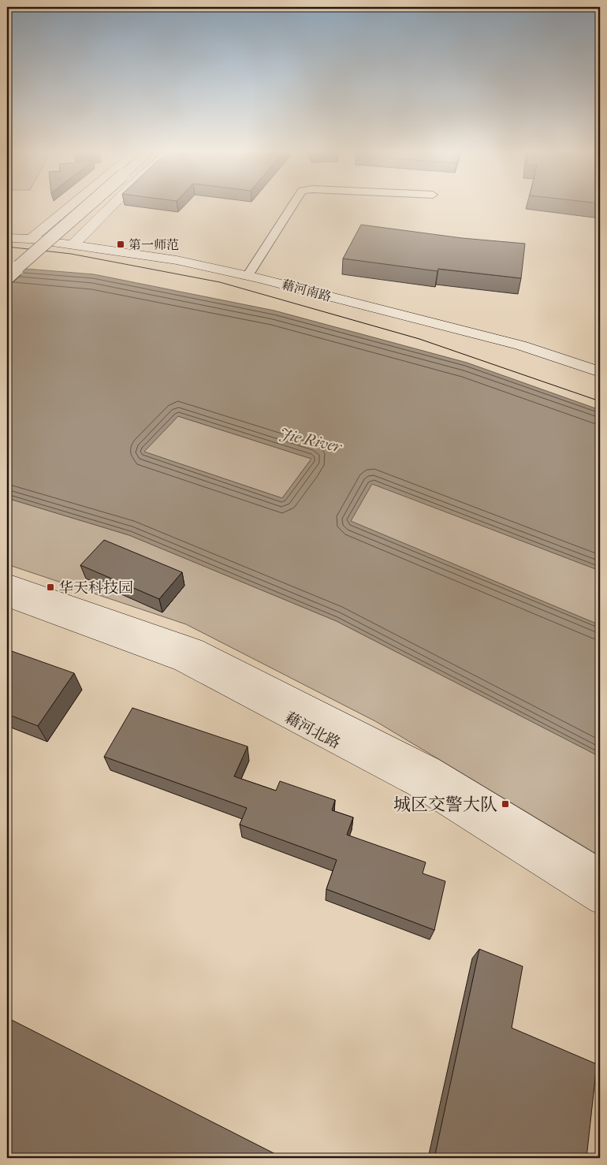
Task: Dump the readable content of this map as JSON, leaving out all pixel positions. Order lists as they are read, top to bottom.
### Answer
{
  "streets": {
    "main road": ["藉河南路", "藉河北路"]
  },
  "water": ["Jie River"],
  "places": {
    "transit": ["第一师范", "华天科技园", "城区交警大队"]
  }
}
